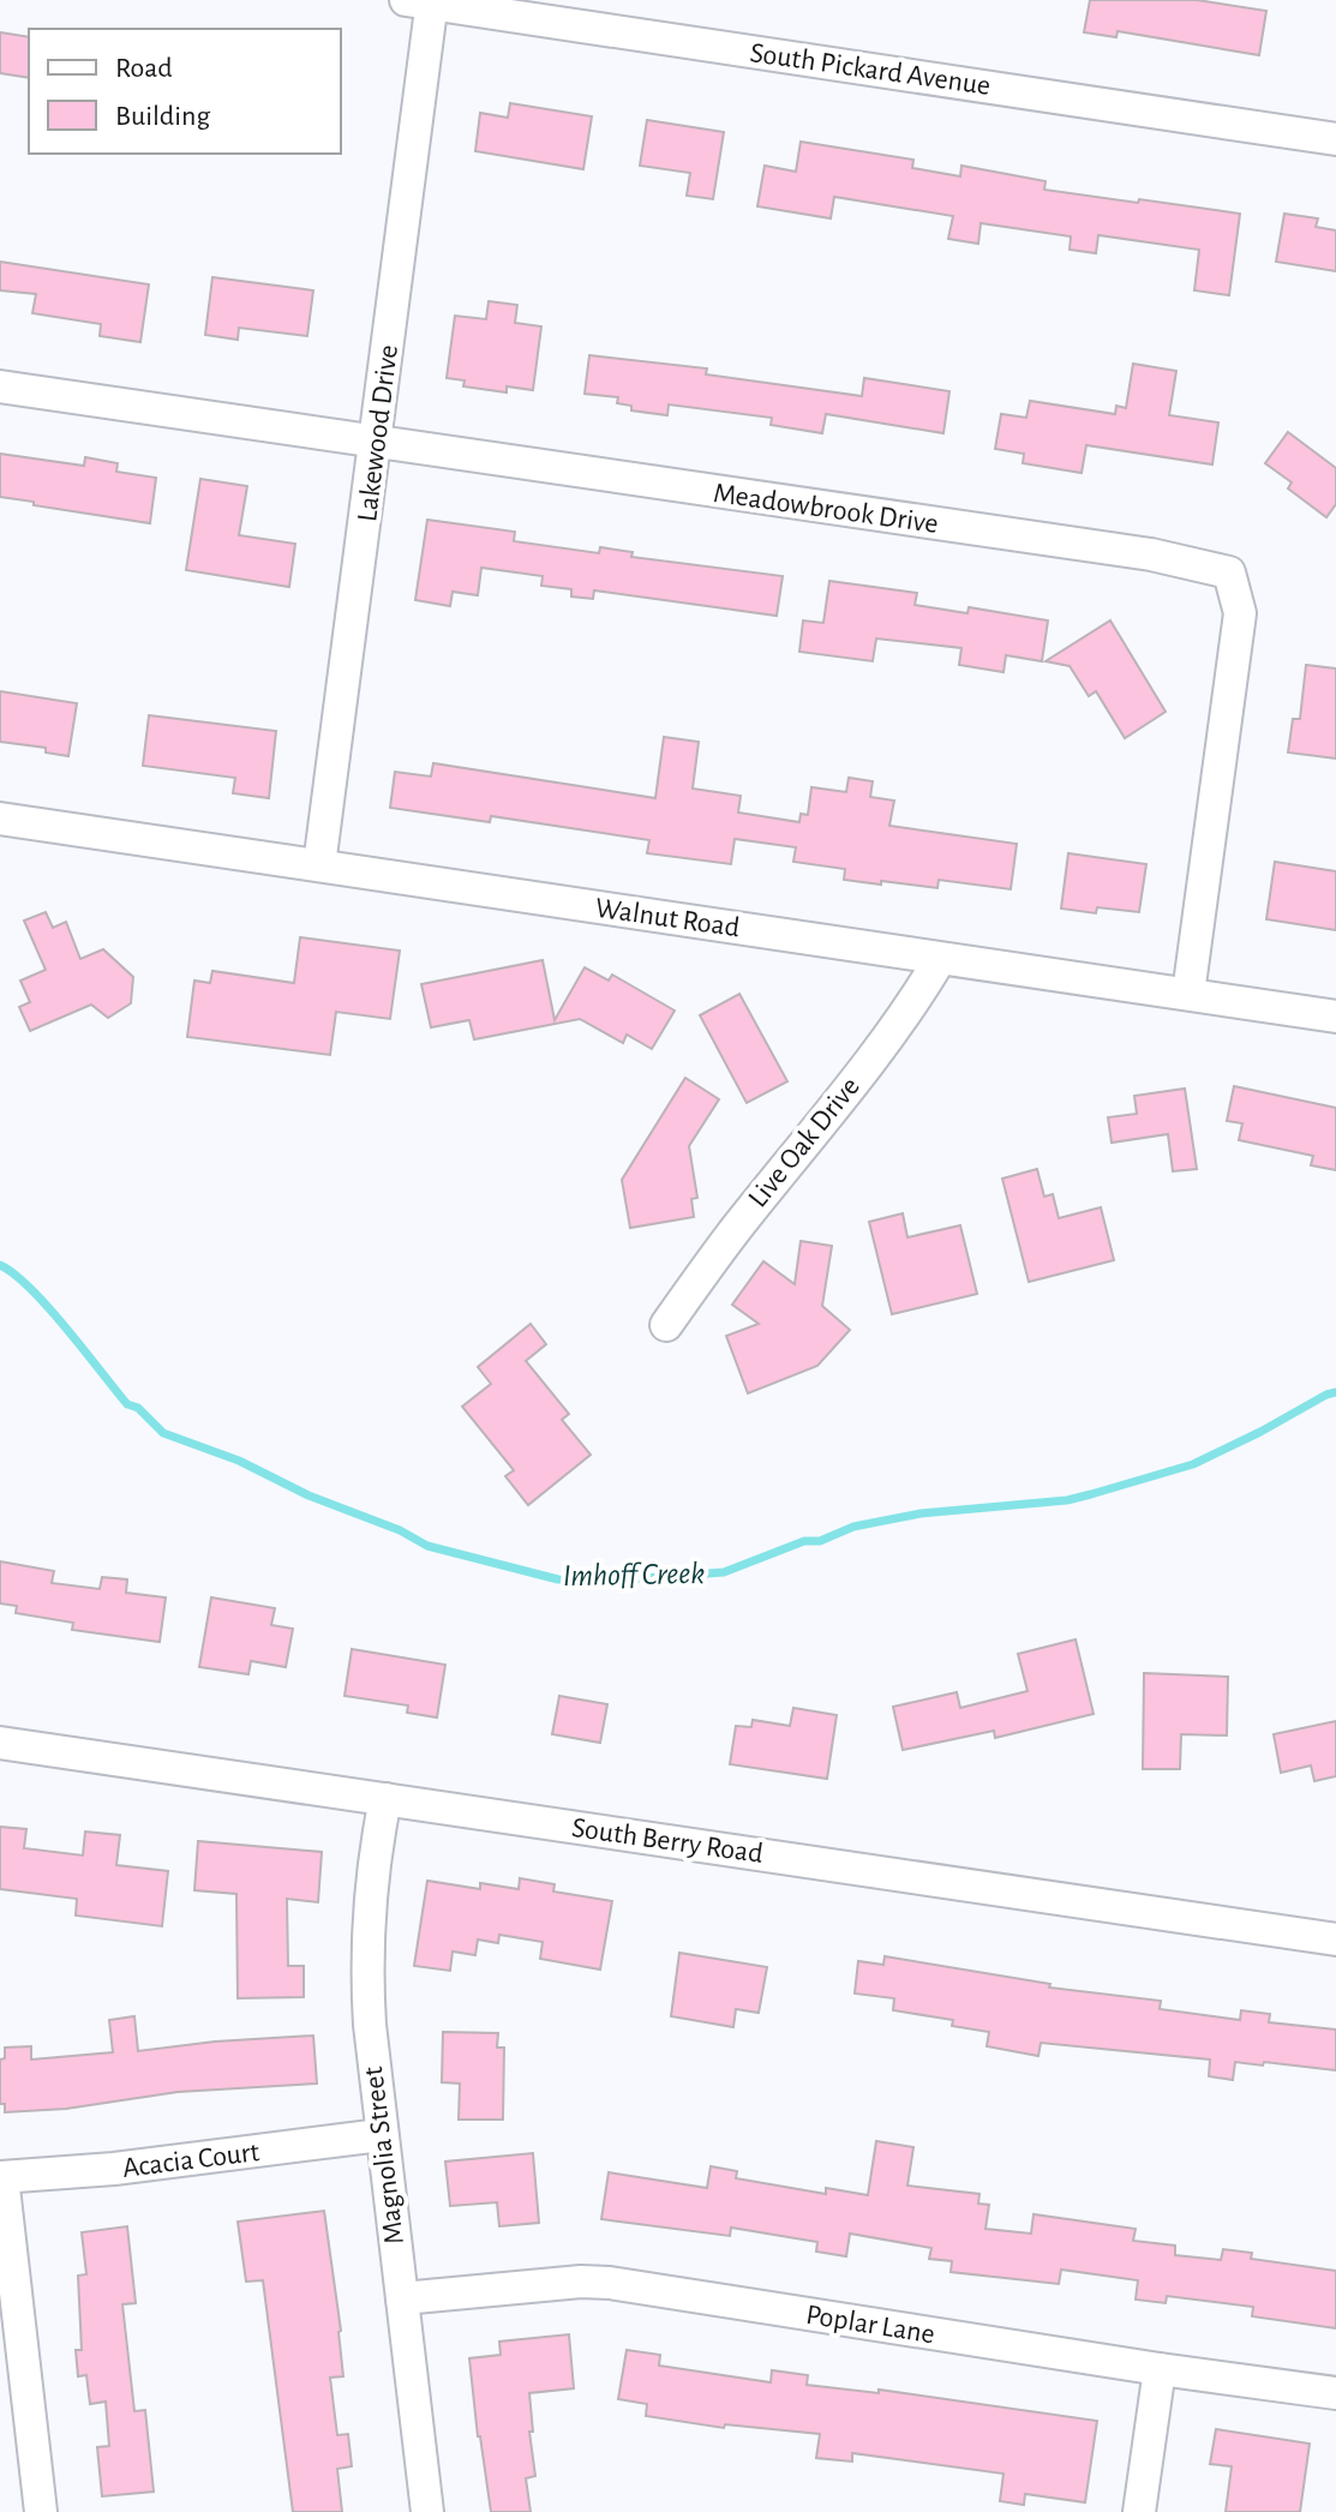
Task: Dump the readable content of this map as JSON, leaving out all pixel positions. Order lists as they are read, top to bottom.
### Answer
{
  "streets": {
    "street": [
      "South Pickard Avenue",
      "Lakewood Drive",
      "Meadowbrook Drive",
      "Walnut Road",
      "Live Oak Drive",
      "South Berry Road",
      "Magnolia Street",
      "Acacia Court",
      "Poplar Lane"
    ]
  },
  "crossings": [
    ["South Pickard Avenue", "Lakewood Drive"],
    ["Lakewood Drive", "Meadowbrook Drive"],
    ["Lakewood Drive", "Walnut Road"],
    ["Meadowbrook Drive", "Walnut Road"],
    ["Walnut Road", "Live Oak Drive"],
    ["South Berry Road", "Magnolia Street"],
    ["Magnolia Street", "Acacia Court"],
    ["Magnolia Street", "Poplar Lane"]
  ],
  "water": ["Imhoff Creek"],
  "legend": ["Road", "Building"]
}
